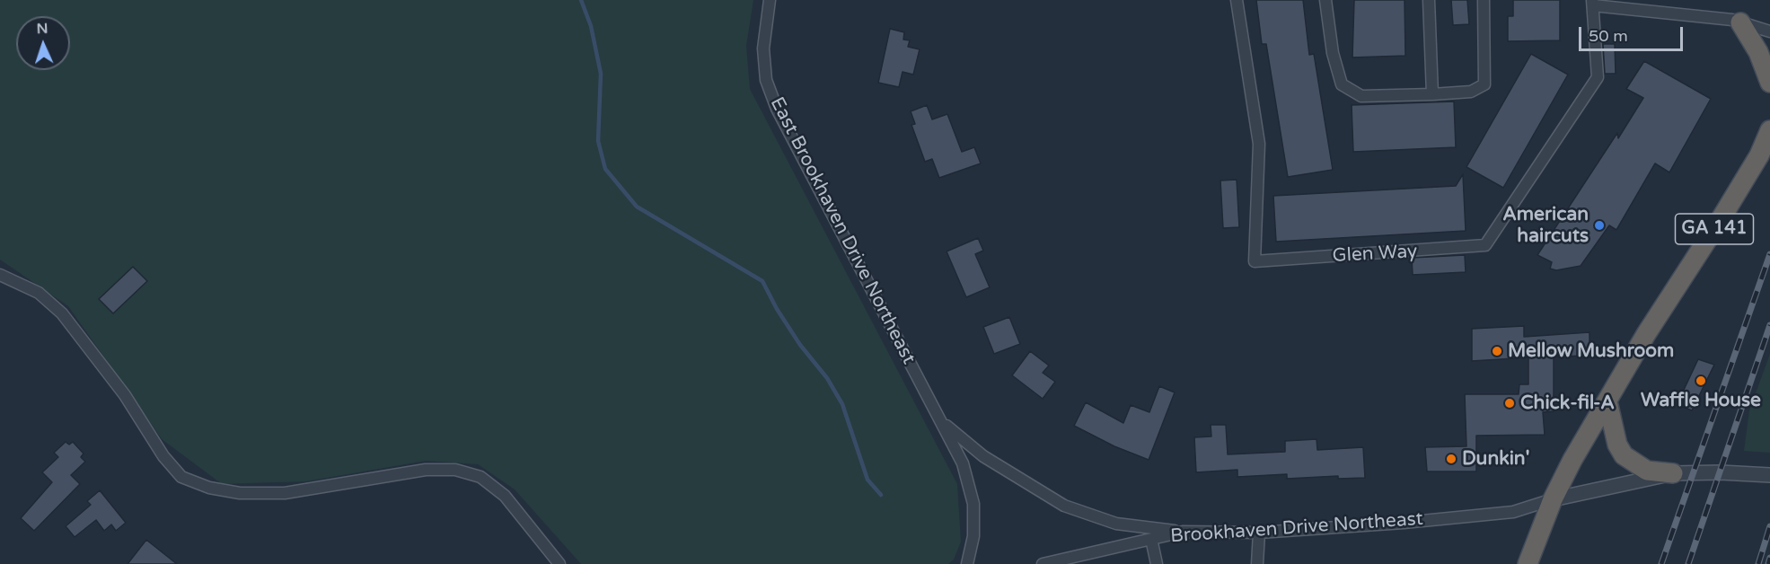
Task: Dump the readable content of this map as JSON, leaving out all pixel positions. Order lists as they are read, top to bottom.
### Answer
{
  "streets": {
    "highway": ["GA 141"],
    "street": ["East Brookhaven Drive Northeast", "Glen Way", "Brookhaven Drive Northeast"]
  },
  "crossings": [
    ["GA 141", "Brookhaven Drive Northeast"],
    ["East Brookhaven Drive Northeast", "Brookhaven Drive Northeast"]
  ],
  "places": [
    "American haircuts",
    "Mellow Mushroom",
    "Waffle House",
    "Chick-fil-A",
    "Dunkin'"
  ],
  "scale_bar": "50 m",
  "north": "top"
}
